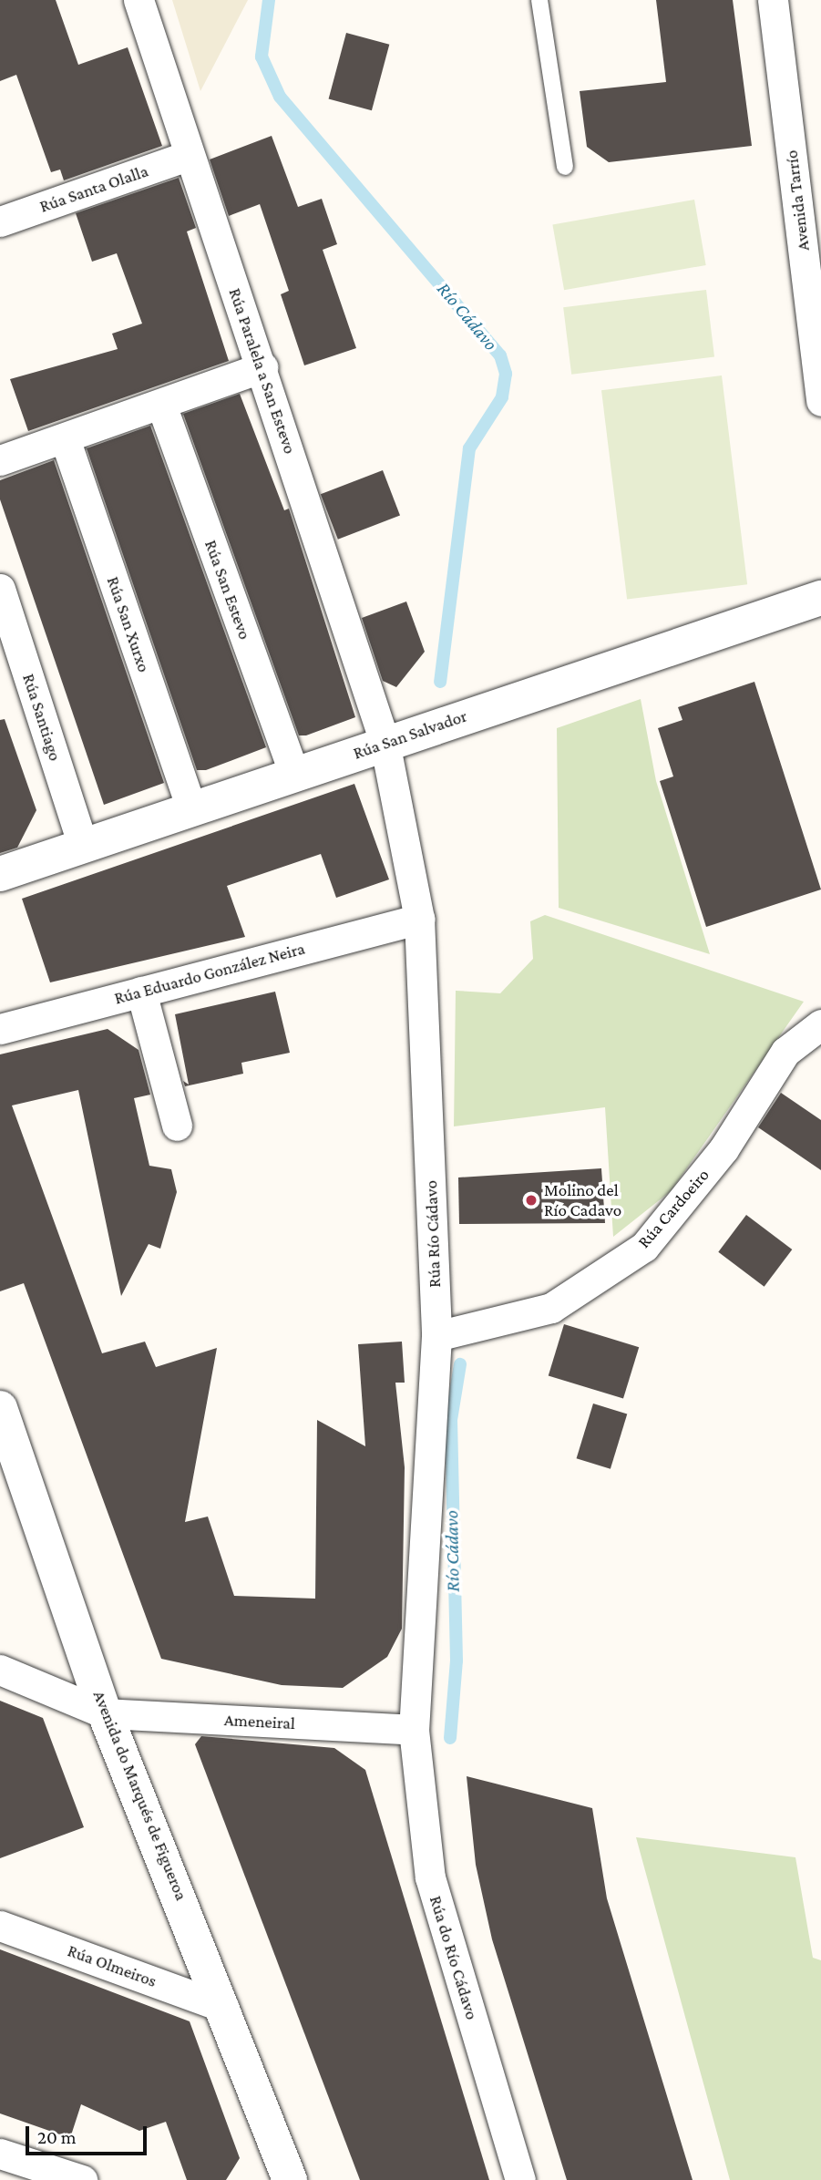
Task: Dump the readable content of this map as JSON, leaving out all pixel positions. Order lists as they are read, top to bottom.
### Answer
{
  "streets": {
    "street": [
      "Rúa Santa Olalla",
      "Avenida Tarrío",
      "Rúa Paralela a San Estevo",
      "Rúa San Estevo",
      "Rúa San Xurxo",
      "Rúa Santiago",
      "Rúa San Salvador",
      "Rúa Eduardo González Neira",
      "Rúa Cardoeiro",
      "Rúa Río Cádavo",
      "Ameneiral",
      "Avenida do Marqués de Figueroa",
      "Rúa do Río Cádavo",
      "Rúa Olmeiros"
    ]
  },
  "crossings": [
    ["Rúa Santa Olalla", "Rúa Paralela a San Estevo"],
    ["Rúa Paralela a San Estevo", "Rúa San Salvador"],
    ["Rúa Paralela a San Estevo", "Rúa Río Cádavo"],
    ["Rúa San Estevo", "Rúa San Salvador"],
    ["Rúa San Xurxo", "Rúa San Salvador"],
    ["Rúa Santiago", "Rúa San Salvador"],
    ["Rúa San Salvador", "Rúa Río Cádavo"],
    ["Rúa Eduardo González Neira", "Rúa Río Cádavo"],
    ["Rúa Cardoeiro", "Rúa Río Cádavo"],
    ["Rúa Río Cádavo", "Ameneiral"],
    ["Rúa Río Cádavo", "Rúa do Río Cádavo"],
    ["Ameneiral", "Avenida do Marqués de Figueroa"],
    ["Ameneiral", "Rúa do Río Cádavo"],
    ["Avenida do Marqués de Figueroa", "Rúa Olmeiros"]
  ],
  "water": ["Río Cádavo"],
  "places": ["Molino del Río Cadavo"],
  "scale_bar": "20 m"
}
